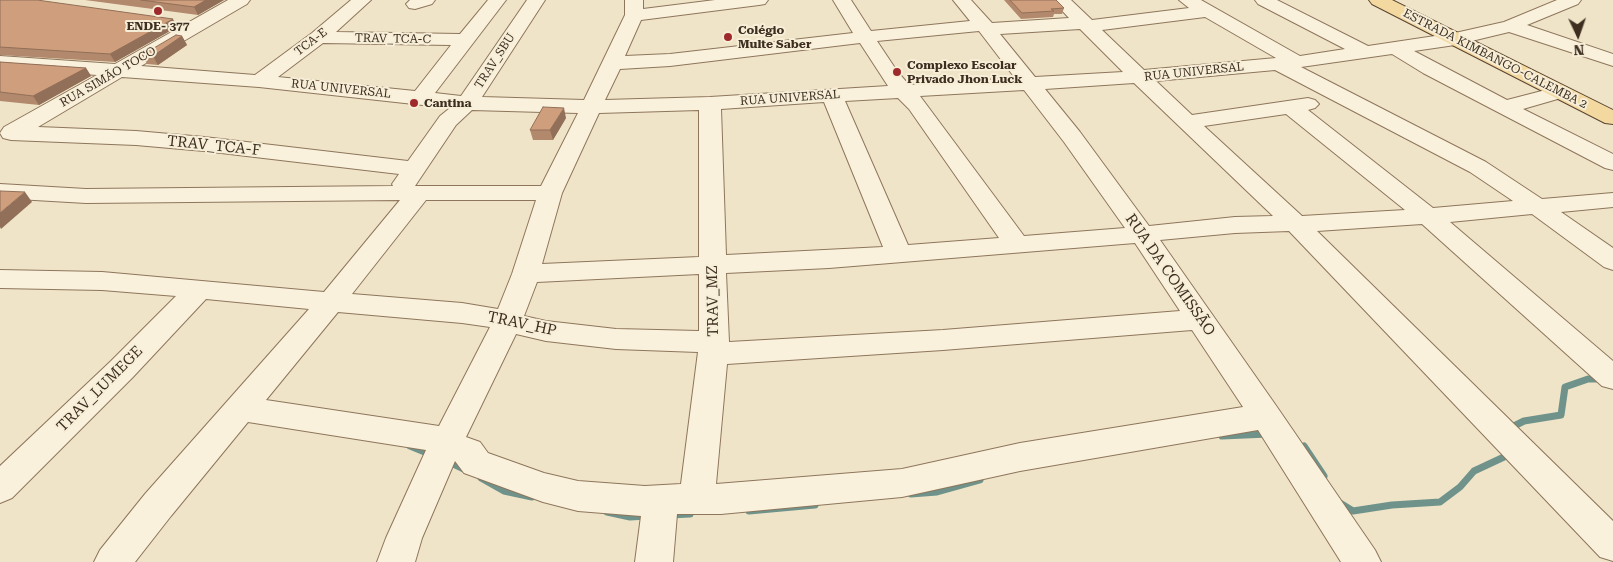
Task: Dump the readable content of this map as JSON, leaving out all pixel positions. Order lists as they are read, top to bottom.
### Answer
{
  "streets": {
    "main road": ["ESTRADA KIMBANGO-CALEMBA 2"],
    "street": [
      "TRAV_TCA-C",
      "TCA-E",
      "TRAV_SBU",
      "RUA UNIVERSAL",
      "RUA SIMÃO TOCO",
      "TRAV_TCA-F",
      "RUA DA COMISSÃO",
      "TRAV_MZ",
      "TRAV_HP",
      "TRAV_LUMEGE"
    ]
  },
  "crossings": [
    ["TRAV_TCA-C", "TCA-E"],
    ["TCA-E", "RUA UNIVERSAL"],
    ["ESTRADA KIMBANGO-CALEMBA 2", "RUA UNIVERSAL"],
    ["TRAV_SBU", "RUA UNIVERSAL"],
    ["TRAV_SBU", "TRAV_TCA-F"],
    ["TRAV_SBU", "TRAV_HP"],
    ["RUA UNIVERSAL", "RUA SIMÃO TOCO"],
    ["RUA UNIVERSAL", "RUA DA COMISSÃO"],
    ["RUA UNIVERSAL", "TRAV_MZ"],
    ["RUA SIMÃO TOCO", "TRAV_TCA-F"],
    ["RUA DA COMISSÃO", "TRAV_HP"],
    ["TRAV_MZ", "TRAV_HP"],
    ["TRAV_HP", "TRAV_LUMEGE"]
  ],
  "places": [
    "ENDE- 377",
    "Colégio Multe Saber",
    "Complexo Escolar Privado Jhon Luck",
    "Cantina"
  ],
  "north": "bottom"
}
